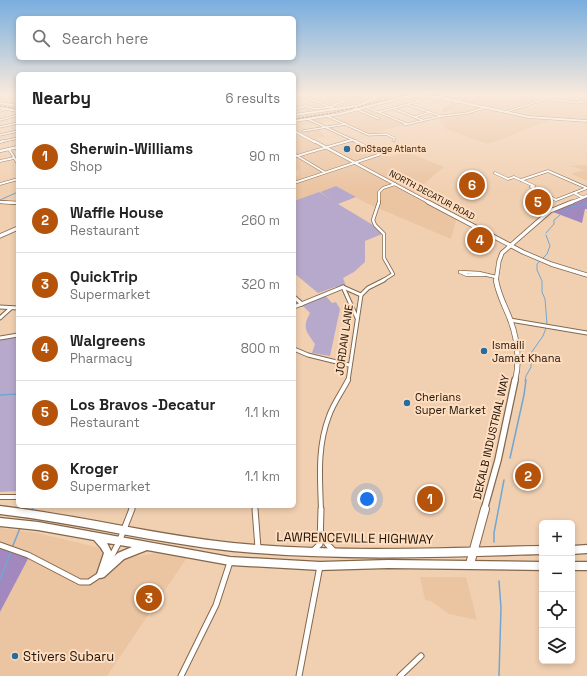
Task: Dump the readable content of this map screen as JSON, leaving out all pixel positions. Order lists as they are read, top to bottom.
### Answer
{
  "streets": {
    "highway": ["LAWRENCEVILLE HIGHWAY"],
    "main road": ["NORTH DECATUR ROAD", "DEKALB INDUSTRIAL WAY"],
    "street": ["JORDAN LANE"]
  },
  "crossings": [
    ["NORTH DECATUR ROAD", "JORDAN LANE"],
    ["NORTH DECATUR ROAD", "DEKALB INDUSTRIAL WAY"],
    ["JORDAN LANE", "LAWRENCEVILLE HIGHWAY"],
    ["DEKALB INDUSTRIAL WAY", "LAWRENCEVILLE HIGHWAY"]
  ],
  "places": [
    "OnStage Atlanta",
    "Ismaili Jamat Khana",
    "Cherians Super Market",
    "Stivers Subaru"
  ],
  "page": {
    "search": "Search here",
    "heading": ["Nearby", "6 results"],
    "list": [
      {
        "mark": "1",
        "name": "Sherwin-Williams",
        "note": "Shop",
        "value": "90 m"
      },
      {
        "mark": "2",
        "name": "Waffle House",
        "note": "Restaurant",
        "value": "260 m"
      },
      {
        "mark": "3",
        "name": "QuickTrip",
        "note": "Supermarket",
        "value": "320 m"
      },
      {
        "mark": "4",
        "name": "Walgreens",
        "note": "Pharmacy",
        "value": "800 m"
      },
      {
        "mark": "5",
        "name": "Los Bravos -Decatur",
        "note": "Restaurant",
        "value": "1.1 km"
      },
      {
        "mark": "6",
        "name": "Kroger",
        "note": "Supermarket",
        "value": "1.1 km"
      }
    ],
    "pins": [
      "6",
      "5",
      "4",
      "2",
      "1",
      "3"
    ],
    "map_buttons": ["+", "−"]
  }
}
